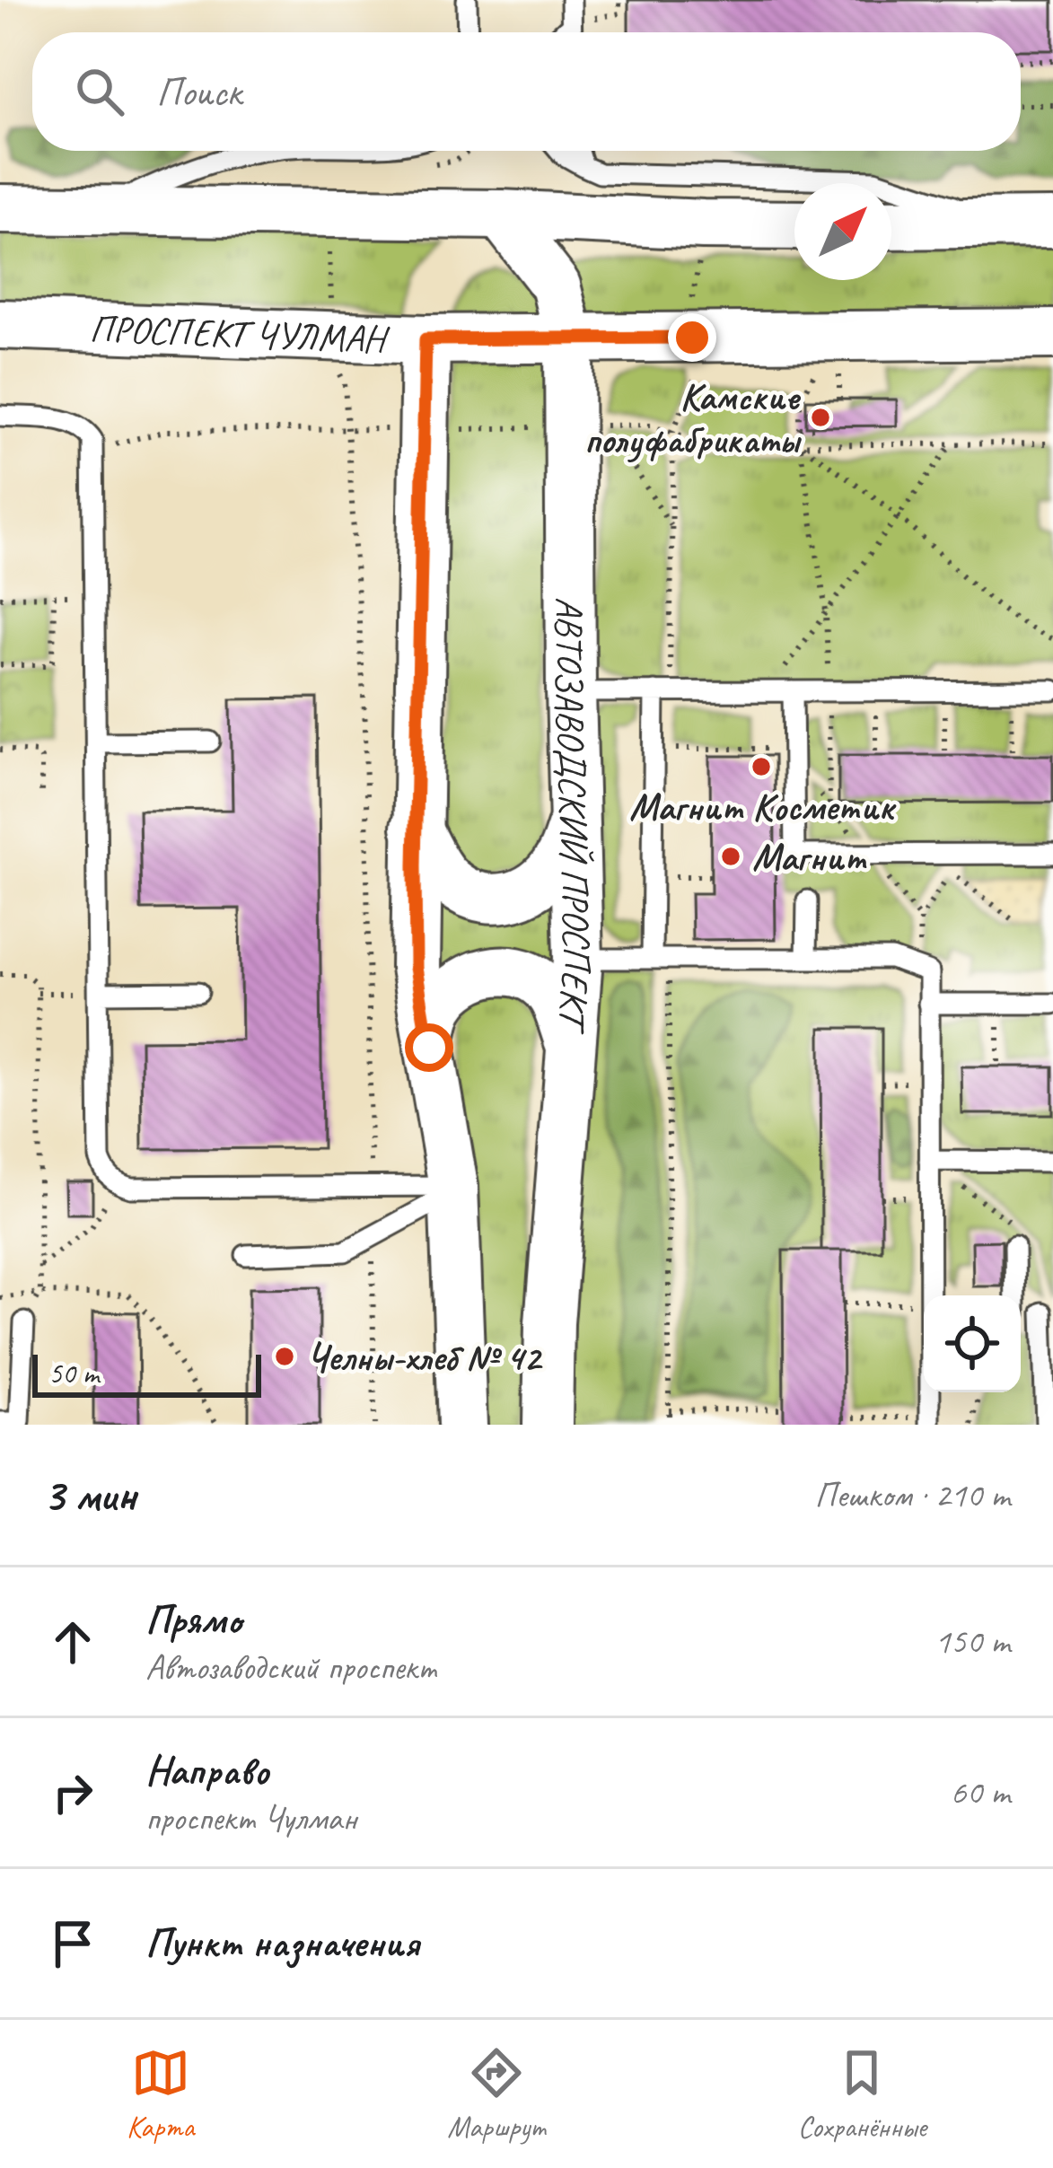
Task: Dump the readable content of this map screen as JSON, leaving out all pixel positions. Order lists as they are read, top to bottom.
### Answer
{
  "streets": {
    "street": ["ПРОСПЕКТ ЧУЛМАН", "АВТОЗАВОДСКИЙ ПРОСПЕКТ"]
  },
  "crossings": [
    ["ПРОСПЕКТ ЧУЛМАН", "АВТОЗАВОДСКИЙ ПРОСПЕКТ"]
  ],
  "places": [
    "Камские полуфабрикаты",
    "Магнит Косметик",
    "Магнит",
    "Челны-хлеб № 42"
  ],
  "scale_bar": "50 m",
  "north": "top right",
  "page": {
    "search": "Поиск",
    "scale": "50 m",
    "heading": ["3 мин", "Пешком · 210 m"],
    "list": [
      ["Прямо", "Автозаводский проспект", "150 m"],
      ["Направо", "проспект Чулман", "60 m"],
      "Пункт назначения"
    ],
    "nav": ["Карта", "Маршрут", "Сохранённые"]
  }
}
